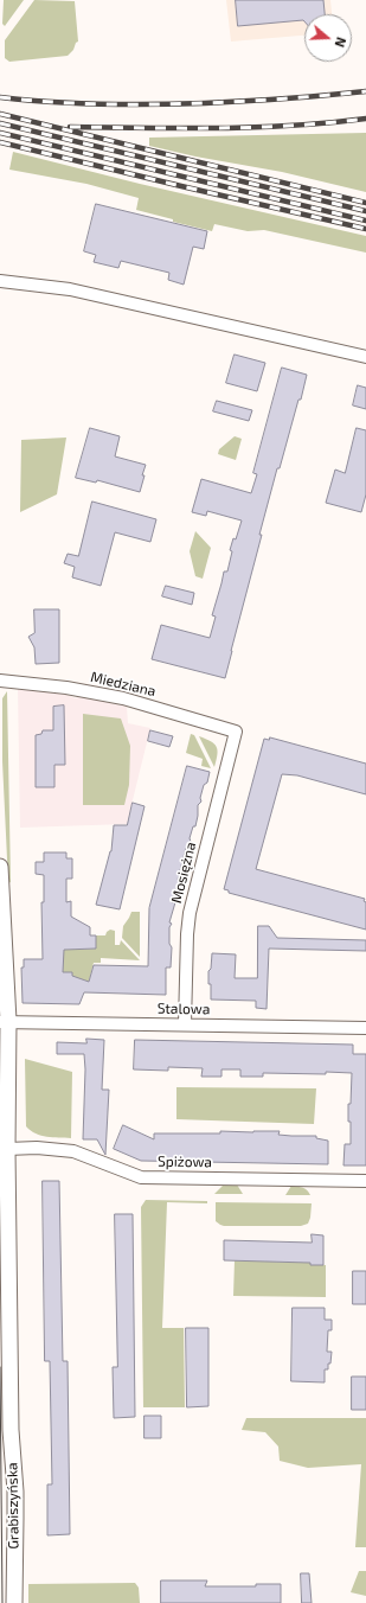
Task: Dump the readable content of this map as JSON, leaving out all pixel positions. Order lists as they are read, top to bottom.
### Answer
{
  "streets": {
    "main road": ["Grabiszyńska"],
    "street": [
      "Miedziana",
      "Mosiężna",
      "Stalowa",
      "Spiżowa"
    ]
  },
  "crossings": [
    ["Miedziana", "Mosiężna"],
    ["Mosiężna", "Stalowa"],
    ["Stalowa", "Grabiszyńska"],
    ["Spiżowa", "Grabiszyńska"]
  ],
  "north": "right"
}
